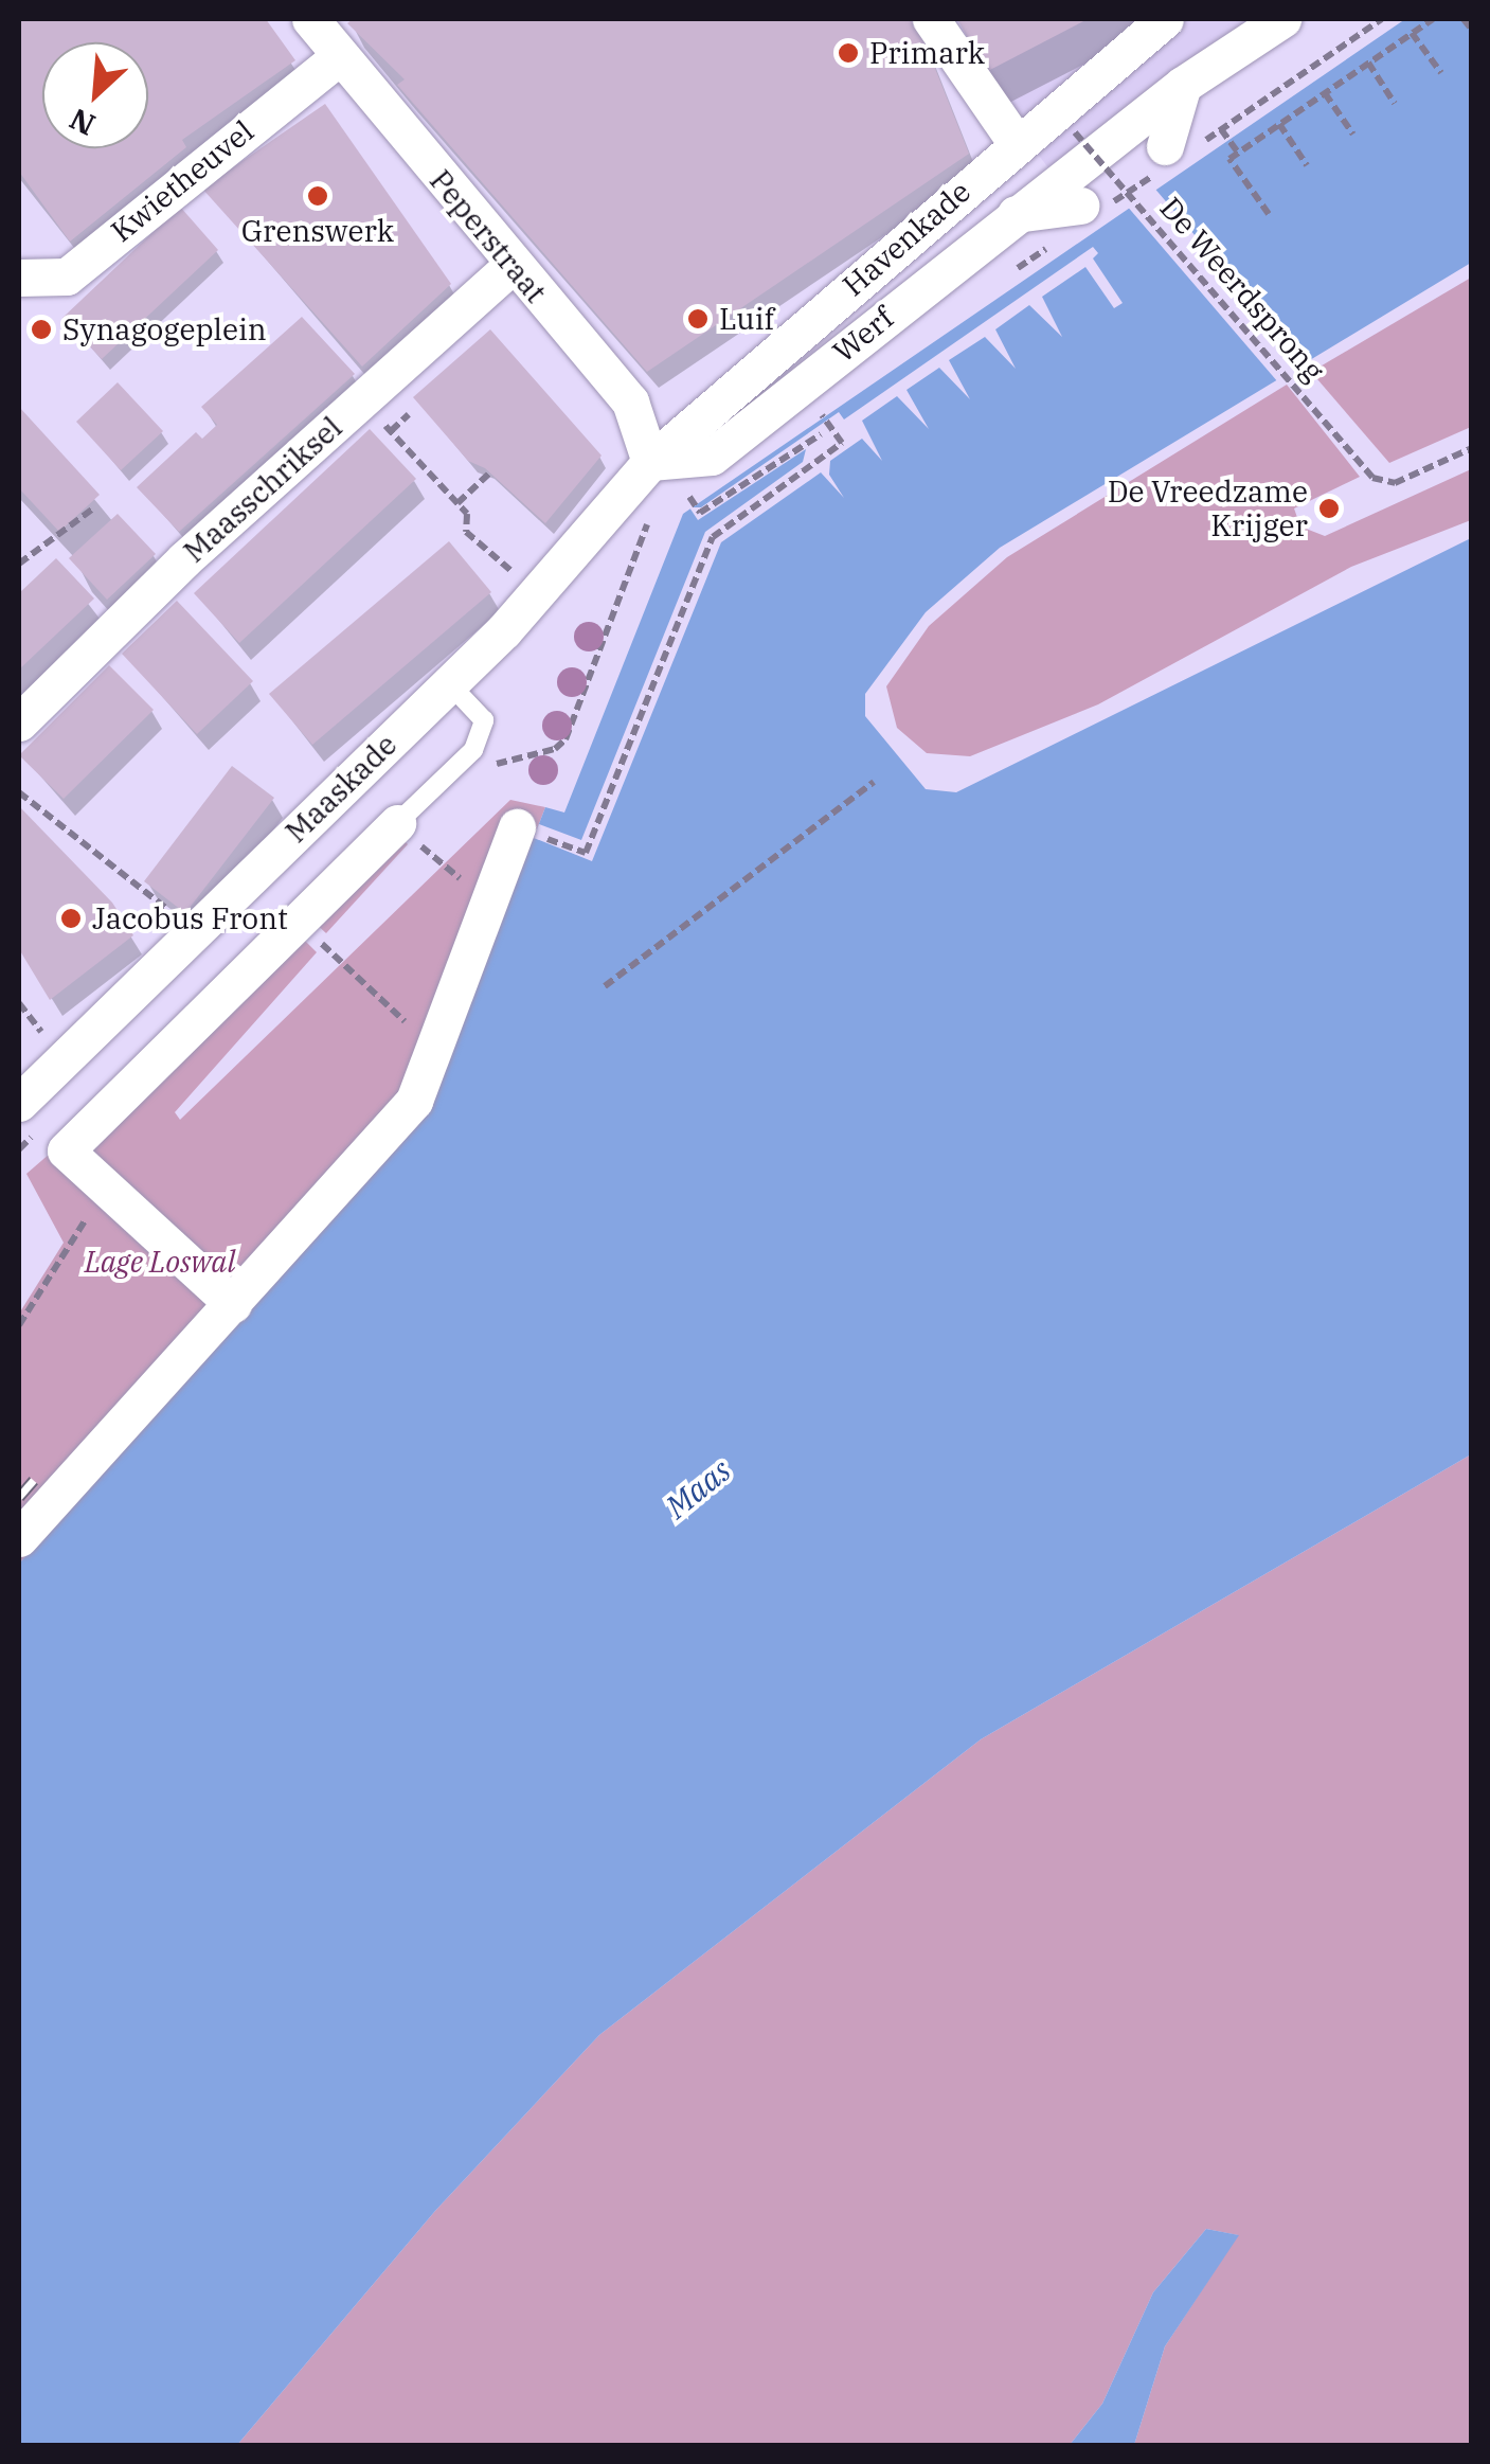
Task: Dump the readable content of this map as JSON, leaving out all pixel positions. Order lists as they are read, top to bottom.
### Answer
{
  "streets": {
    "street": [
      "Kwietheuvel",
      "Peperstraat",
      "Havenkade",
      "Werf",
      "Maasschriksel",
      "Maaskade"
    ],
    "path": ["De Weerdsprong"]
  },
  "crossings": [
    ["Kwietheuvel", "Peperstraat"],
    ["Peperstraat", "Havenkade"],
    ["Peperstraat", "Maasschriksel"],
    ["Peperstraat", "Maaskade"],
    ["Havenkade", "Maaskade"]
  ],
  "water": ["Maas"],
  "parks": ["Lage Loswal"],
  "places": [
    "Primark",
    "Grenswerk",
    "Luif",
    "Synagogeplein",
    "De Vreedzame Krijger",
    "Jacobus Front"
  ],
  "north": "bottom left"
}
